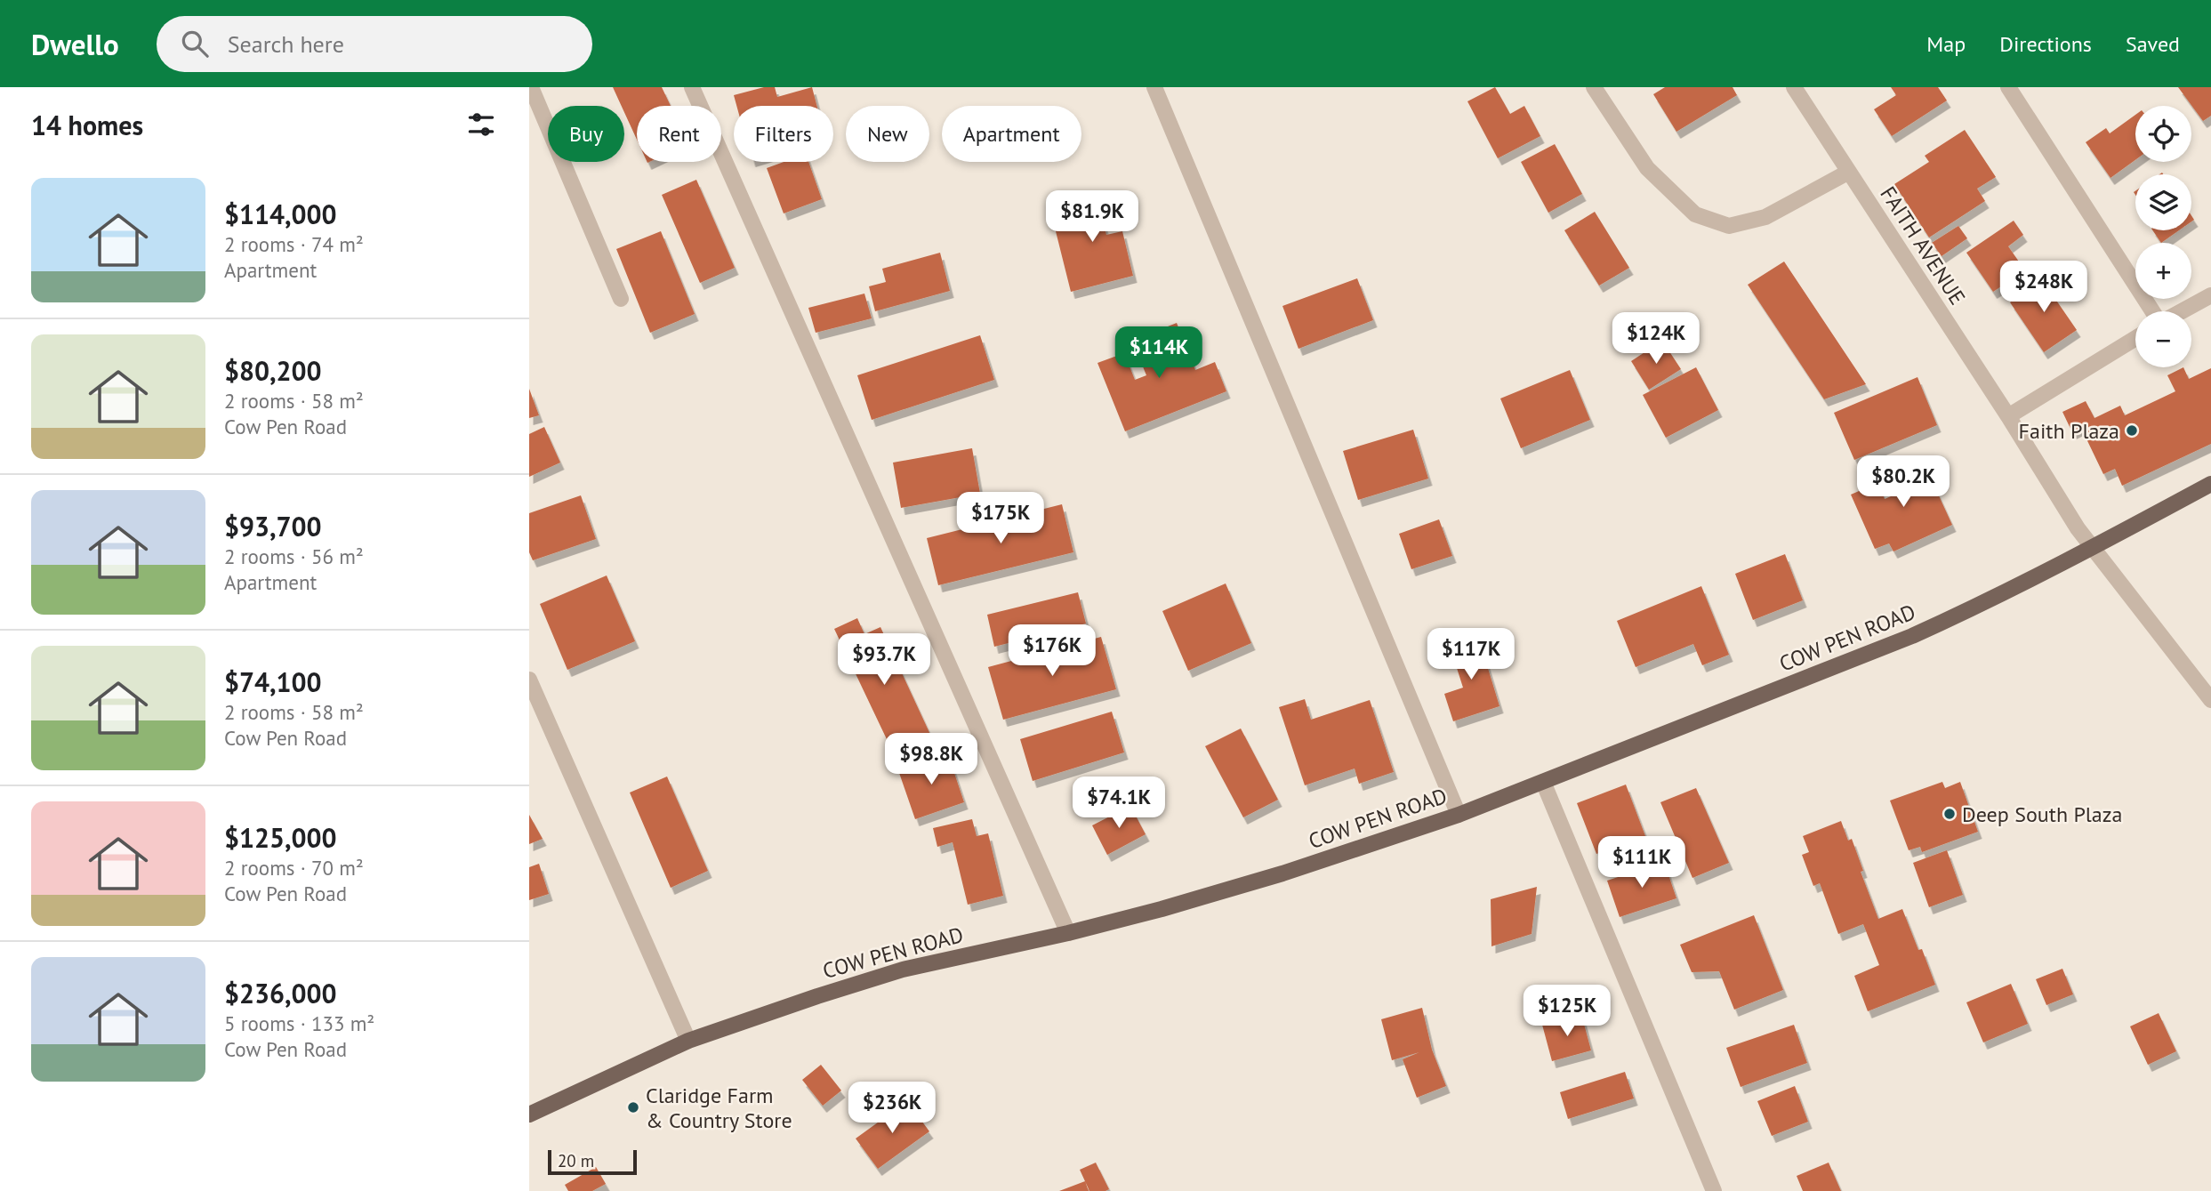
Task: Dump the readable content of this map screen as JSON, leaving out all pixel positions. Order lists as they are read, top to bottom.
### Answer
{
  "streets": {
    "main road": ["COW PEN ROAD"],
    "street": ["FAITH AVENUE"]
  },
  "crossings": [
    ["FAITH AVENUE", "COW PEN ROAD"]
  ],
  "places": ["Faith Plaza", "Deep South Plaza", "Claridge Farm & Country Store"],
  "scale_bar": "20 m",
  "page": {
    "header": "Dwello",
    "search": "Search here",
    "nav": ["Map", "Directions", "Saved"],
    "heading": "14 homes",
    "map_buttons": ["+", "−"],
    "chip": [
      "Buy",
      "Rent",
      "Filters",
      "New",
      "Apartment"
    ],
    "list": [
      {
        "name": "$114,000",
        "note": "2 rooms · 74 m² · Apartment"
      },
      {
        "name": "$80,200",
        "note": "2 rooms · 58 m² · Cow Pen Road"
      },
      {
        "name": "$93,700",
        "note": "2 rooms · 56 m² · Apartment"
      },
      {
        "name": "$74,100",
        "note": "2 rooms · 58 m² · Cow Pen Road"
      },
      {
        "name": "$125,000",
        "note": "2 rooms · 70 m² · Cow Pen Road"
      },
      {
        "name": "$236,000",
        "note": "5 rooms · 133 m² · Cow Pen Road"
      }
    ],
    "price": [
      "$81.9K",
      "$248K",
      "$124K",
      "$114K",
      "$80.2K",
      "$175K",
      "$176K",
      "$117K",
      "$93.7K",
      "$98.8K",
      "$74.1K",
      "$111K",
      "$125K",
      "$236K"
    ],
    "scale": "20 m"
  }
}
